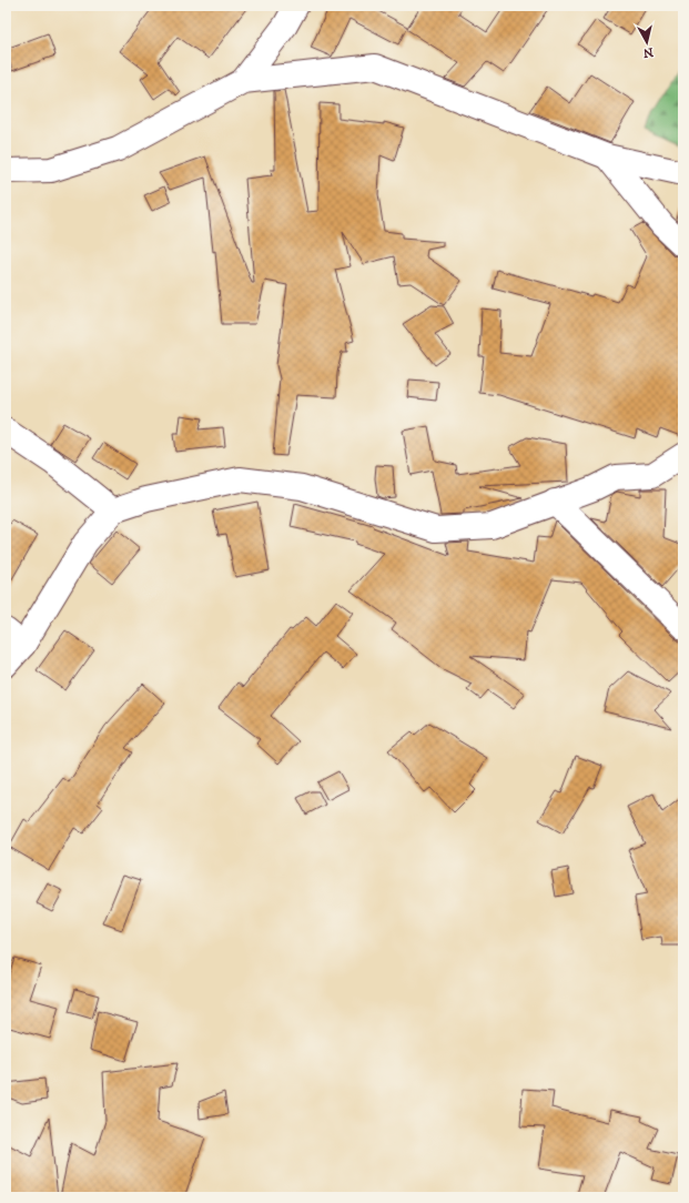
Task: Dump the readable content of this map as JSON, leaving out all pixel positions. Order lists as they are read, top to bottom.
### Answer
{
  "north": "bottom"
}
